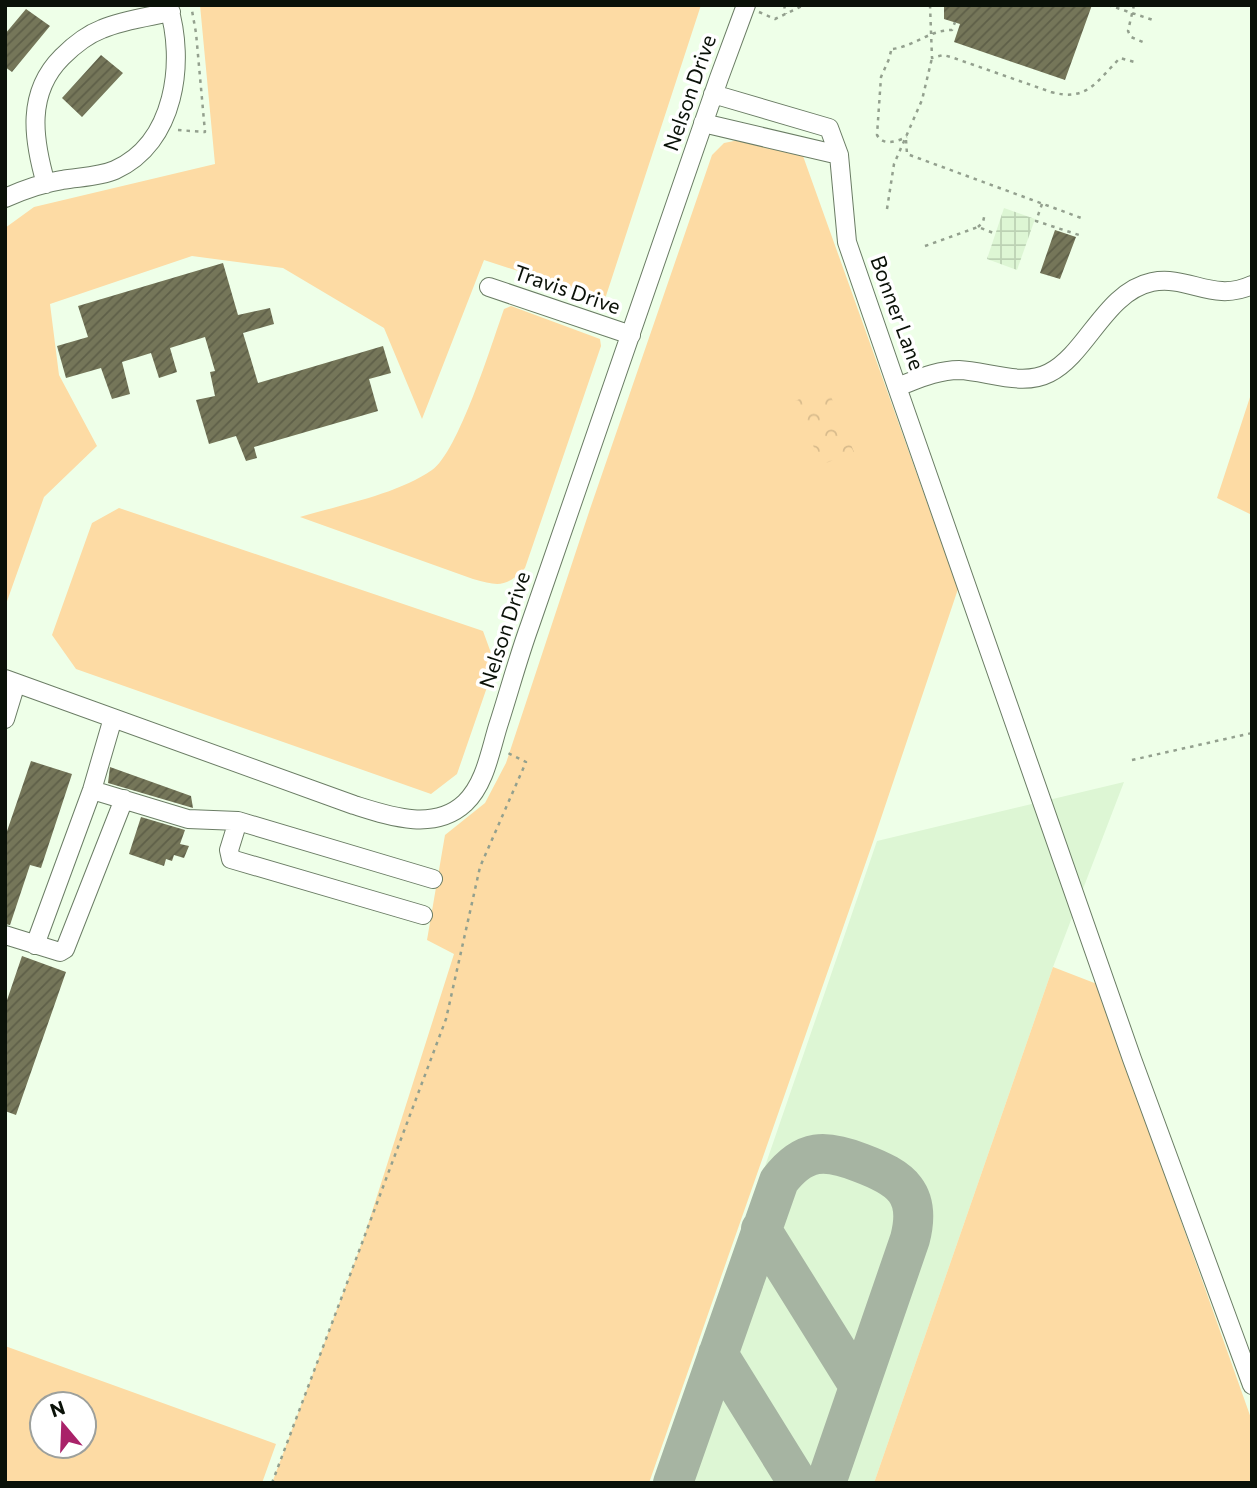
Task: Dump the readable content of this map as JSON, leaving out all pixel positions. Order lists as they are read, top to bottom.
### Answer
{
  "streets": {
    "street": ["Nelson Drive", "Travis Drive", "Bonner Lane"]
  },
  "crossings": [
    ["Nelson Drive", "Travis Drive"],
    ["Nelson Drive", "Bonner Lane"]
  ],
  "north": "top"
}
